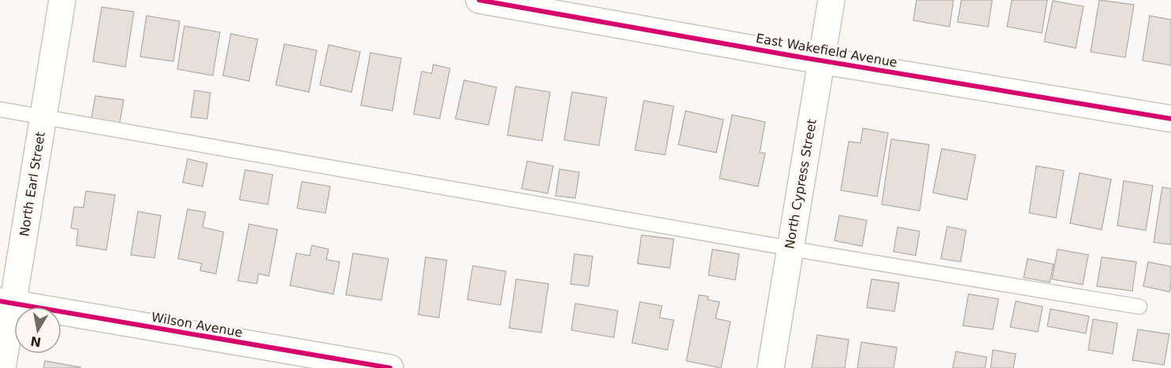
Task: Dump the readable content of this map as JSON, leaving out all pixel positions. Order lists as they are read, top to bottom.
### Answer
{
  "streets": {
    "street": [
      "East Wakefield Avenue",
      "North Earl Street",
      "North Cypress Street",
      "Wilson Avenue"
    ]
  },
  "crossings": [
    ["East Wakefield Avenue", "North Cypress Street"],
    ["North Earl Street", "Wilson Avenue"]
  ],
  "north": "bottom"
}
